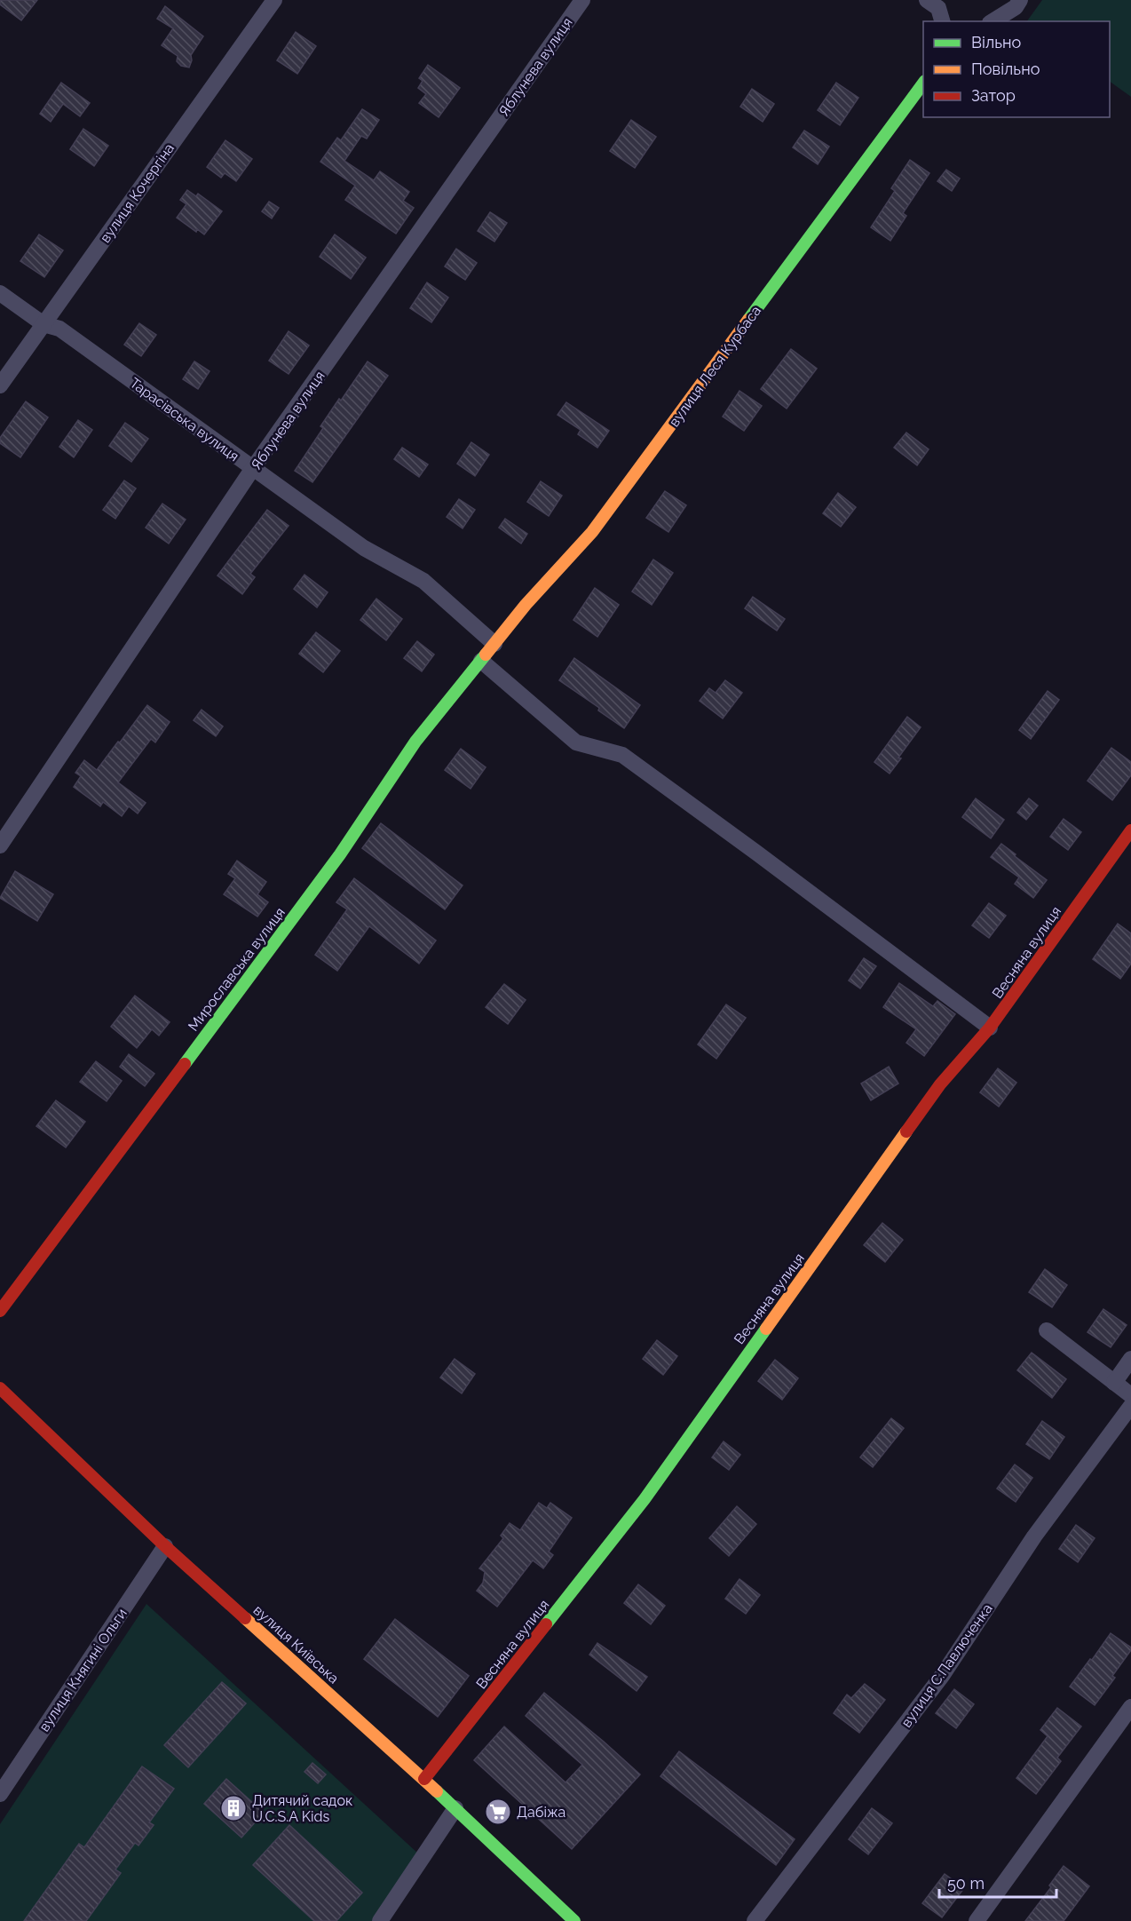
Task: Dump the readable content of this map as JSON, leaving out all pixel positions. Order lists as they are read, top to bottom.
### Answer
{
  "streets": {
    "street": [
      "Яблунева вулиця",
      "вулиця Кочергіна",
      "вулиця Леся Курбаса",
      "Тарасівська вулиця",
      "Весняна вулиця",
      "Мирославська вулиця",
      "вулиця Київська",
      "вулиця С.Павлюченка",
      "вулиця Княгині Ольги"
    ]
  },
  "crossings": [
    ["Яблунева вулиця", "Тарасівська вулиця"],
    ["вулиця Кочергіна", "Тарасівська вулиця"],
    ["вулиця Леся Курбаса", "Тарасівська вулиця"],
    ["вулиця Леся Курбаса", "Мирославська вулиця"],
    ["Тарасівська вулиця", "Мирославська вулиця"],
    ["Весняна вулиця", "вулиця Київська"],
    ["вулиця Київська", "вулиця Княгині Ольги"]
  ],
  "places": {
    "building": ["Дитячий садок U.C.S.A Kids"],
    "supermarket": ["Дабіжа"]
  },
  "legend": ["Вільно", "Повільно", "Затор"],
  "scale_bar": "50 m"
}
